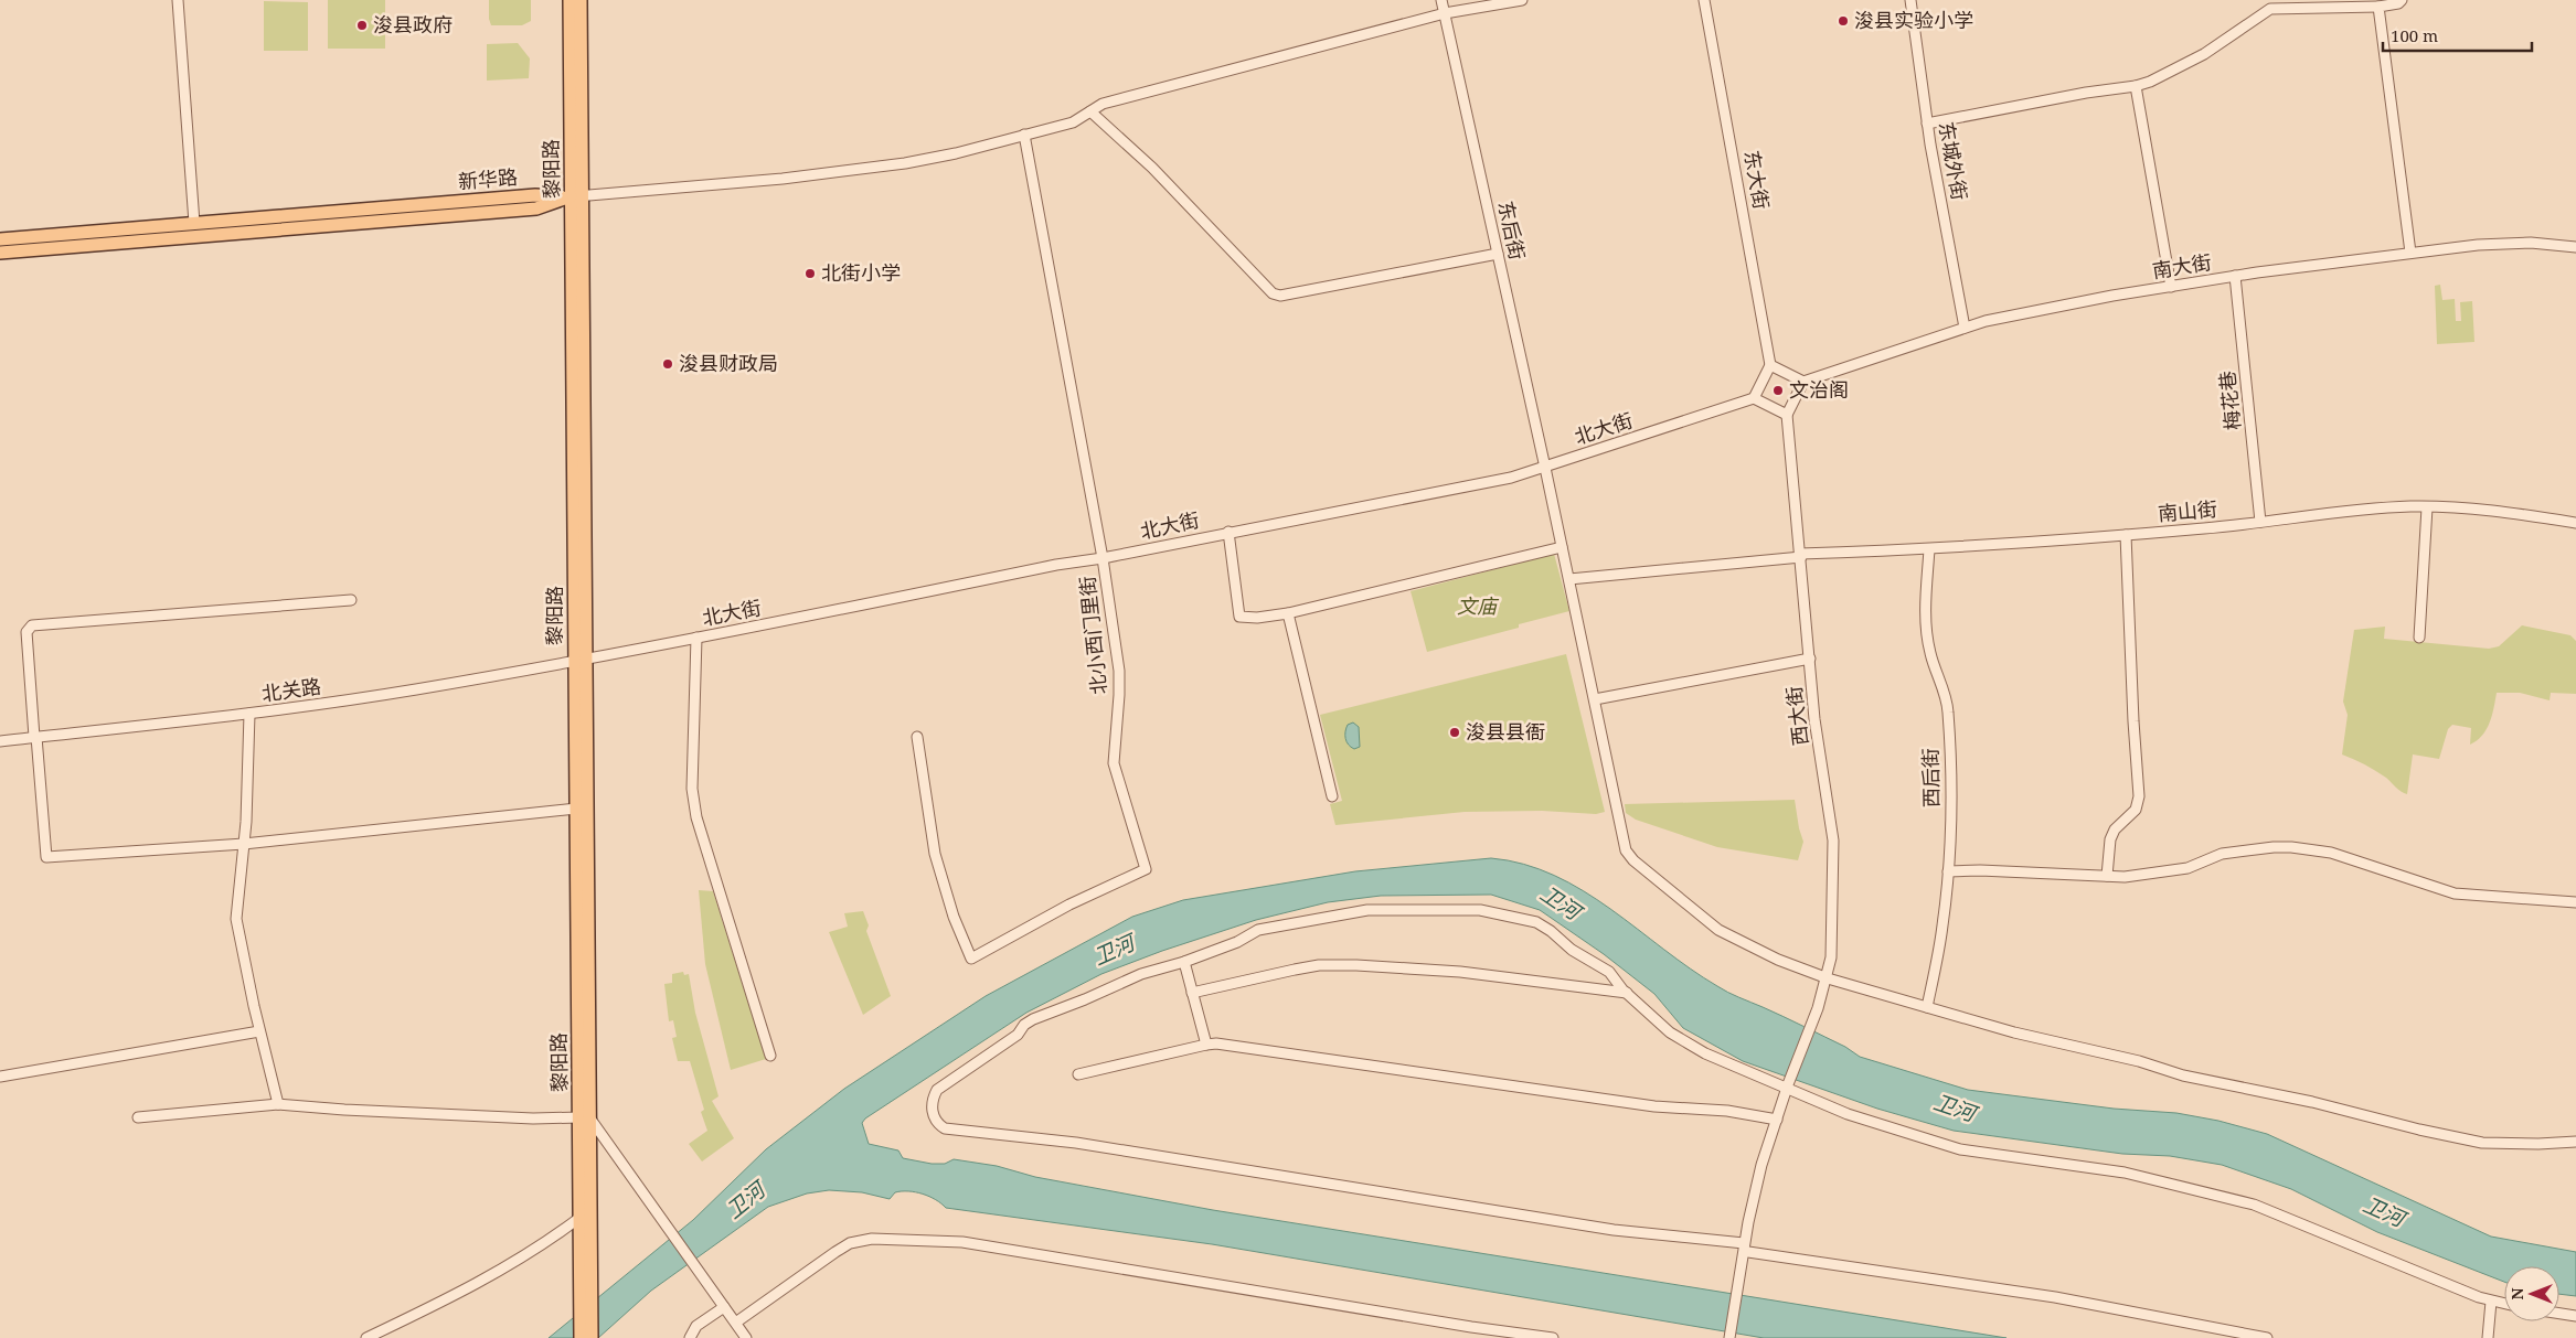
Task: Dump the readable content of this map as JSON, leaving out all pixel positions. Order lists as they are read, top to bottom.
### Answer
{
  "streets": {
    "main road": ["黎阳路", "新华路"],
    "street": [
      "东城外街",
      "东大街",
      "东后街",
      "南大街",
      "梅花巷",
      "北大街",
      "南山街",
      "北小西门里街",
      "北关路",
      "西大街",
      "西后街"
    ]
  },
  "crossings": [
    ["东城外街", "南大街"],
    ["黎阳路", "新华路"],
    ["黎阳路", "北大街"],
    ["黎阳路", "北关路"],
    ["东后街", "北大街"],
    ["东后街", "南山街"],
    ["东后街", "西大街"],
    ["东后街", "西后街"],
    ["南大街", "梅花巷"],
    ["梅花巷", "南山街"],
    ["北大街", "北小西门里街"],
    ["北大街", "北关路"],
    ["南山街", "西大街"],
    ["南山街", "西后街"]
  ],
  "water": ["卫河"],
  "parks": ["文庙"],
  "places": [
    "浚县实验小学",
    "浚县政府",
    "北街小学",
    "浚县财政局",
    "文治阁",
    "浚县县衙"
  ],
  "scale_bar": "100 m",
  "north": "left"
}
